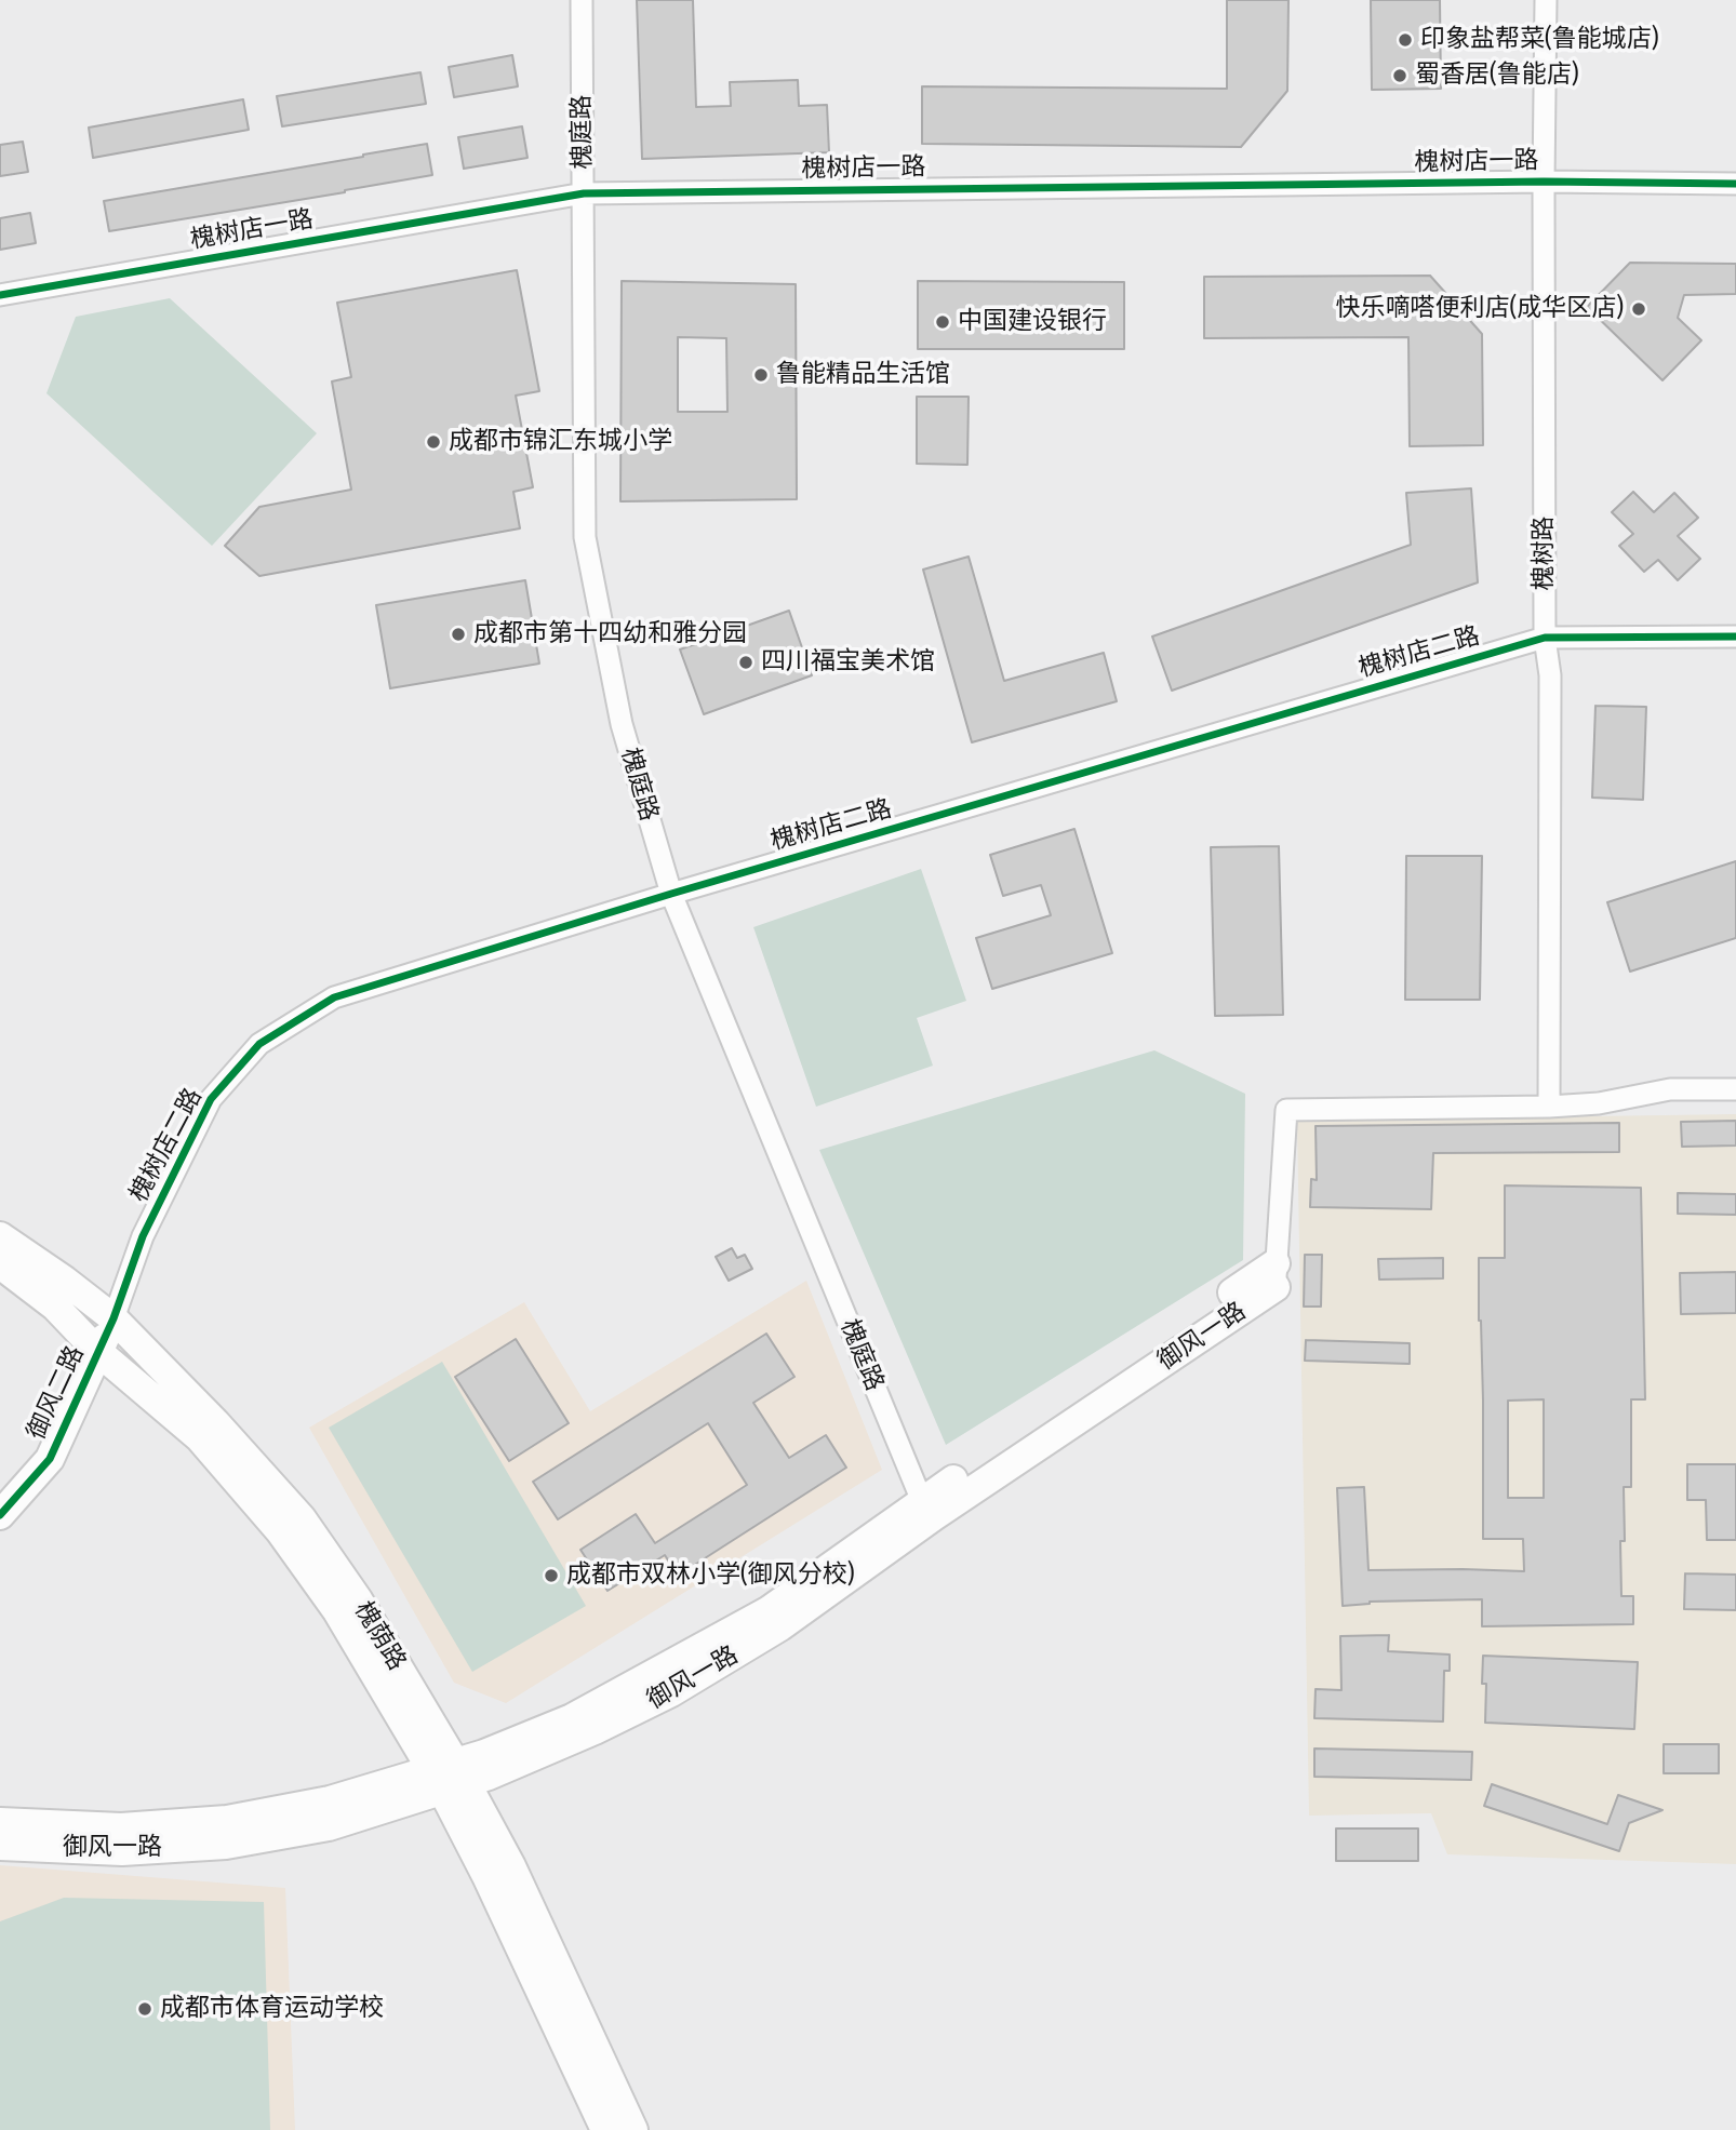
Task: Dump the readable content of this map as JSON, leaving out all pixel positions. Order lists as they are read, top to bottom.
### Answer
{
  "streets": {
    "main road": ["御风一路", "御风二路", "槐荫路"],
    "street": [
      "槐庭路",
      "槐树店一路",
      "槐树路",
      "槐树店二路"
    ]
  },
  "crossings": [
    ["槐庭路", "槐树店一路"],
    ["槐庭路", "槐树店二路"],
    ["槐庭路", "御风一路"],
    ["槐树店一路", "槐树路"],
    ["槐树路", "槐树店二路"],
    ["槐树路", "御风一路"],
    ["槐树店二路", "御风二路"],
    ["槐树店二路", "槐荫路"],
    ["御风一路", "槐荫路"],
    ["御风二路", "槐荫路"]
  ],
  "places": [
    "印象盐帮菜(鲁能城店)",
    "蜀香居(鲁能店)",
    "快乐嘀嗒便利店(成华区店)",
    "中国建设银行",
    "鲁能精品生活馆",
    "成都市锦汇东城小学",
    "成都市第十四幼和雅分园",
    "四川福宝美术馆",
    "成都市双林小学(御风分校)",
    "成都市体育运动学校"
  ]
}
